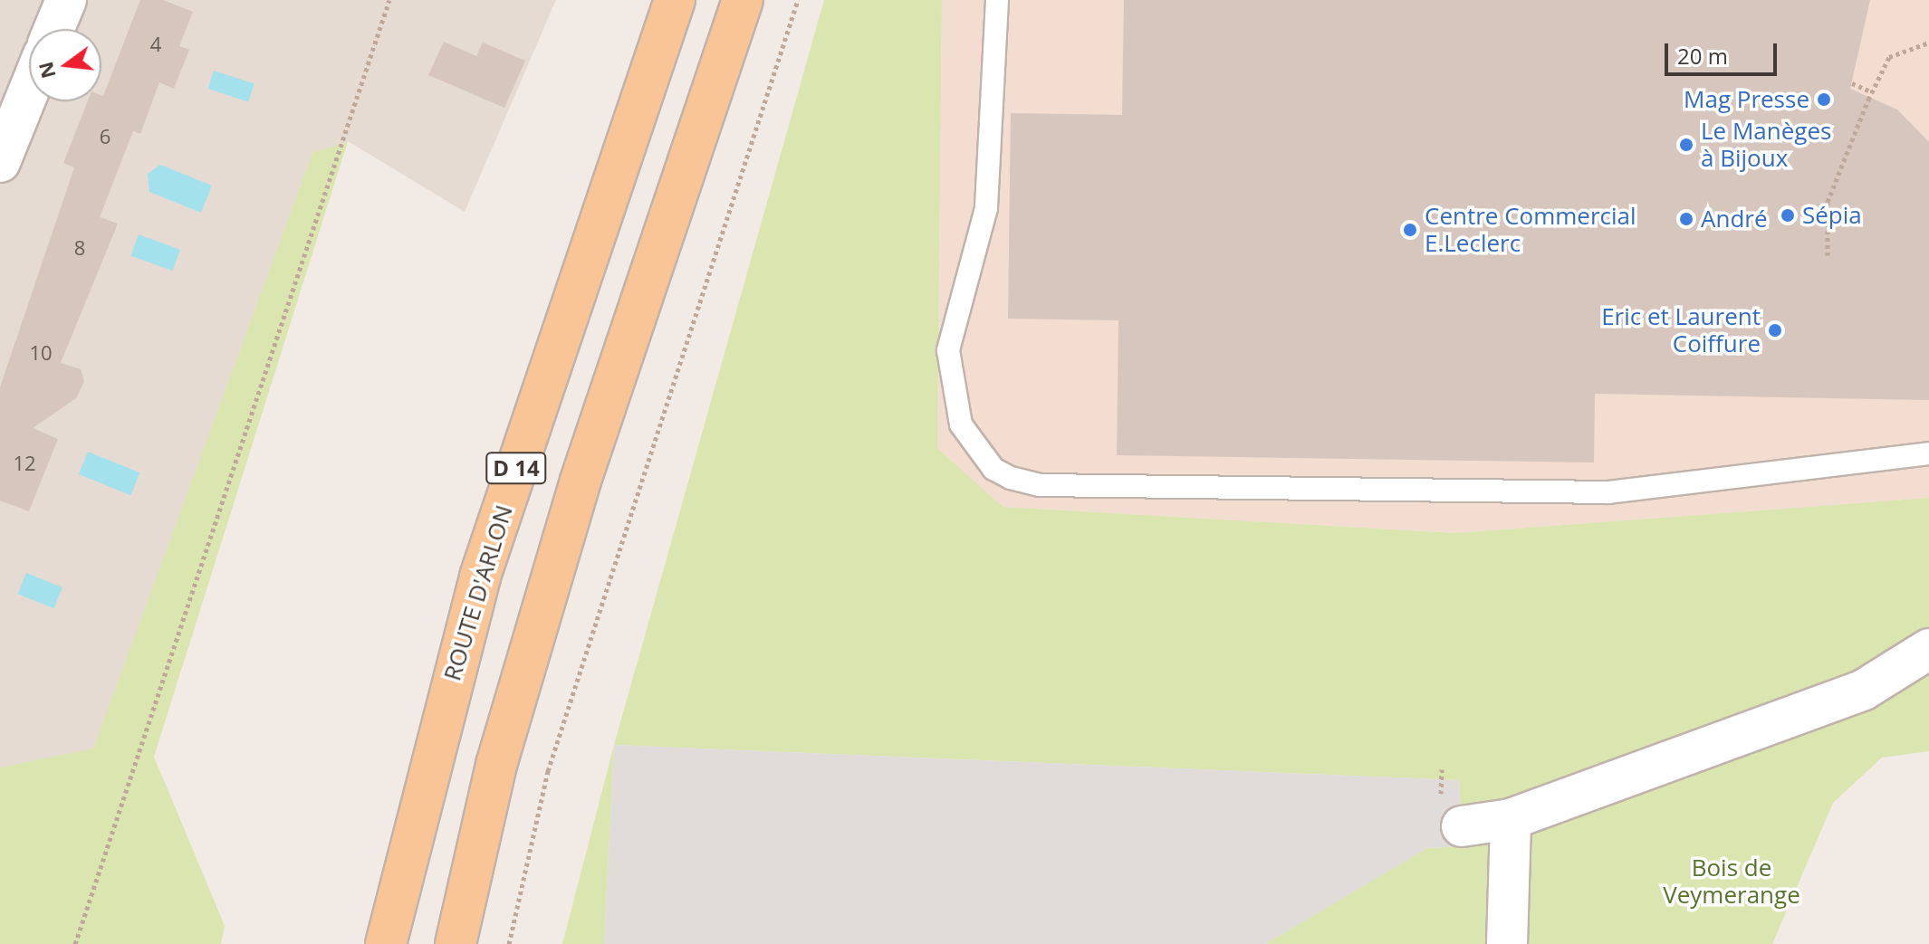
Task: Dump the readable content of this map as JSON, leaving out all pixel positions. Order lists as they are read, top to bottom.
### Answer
{
  "streets": {
    "main road": ["D 14", "ROUTE D'ARLON"]
  },
  "parks": ["Bois de Veymerange"],
  "places": [
    "Mag Presse",
    "Le Manèges à Bijoux",
    "Sépia",
    "André",
    "Centre Commercial E.Leclerc",
    "Eric et Laurent Coiffure"
  ],
  "house_numbers": [
    "4",
    "6",
    "8",
    "10",
    "12"
  ],
  "scale_bar": "20 m",
  "north": "left"
}
